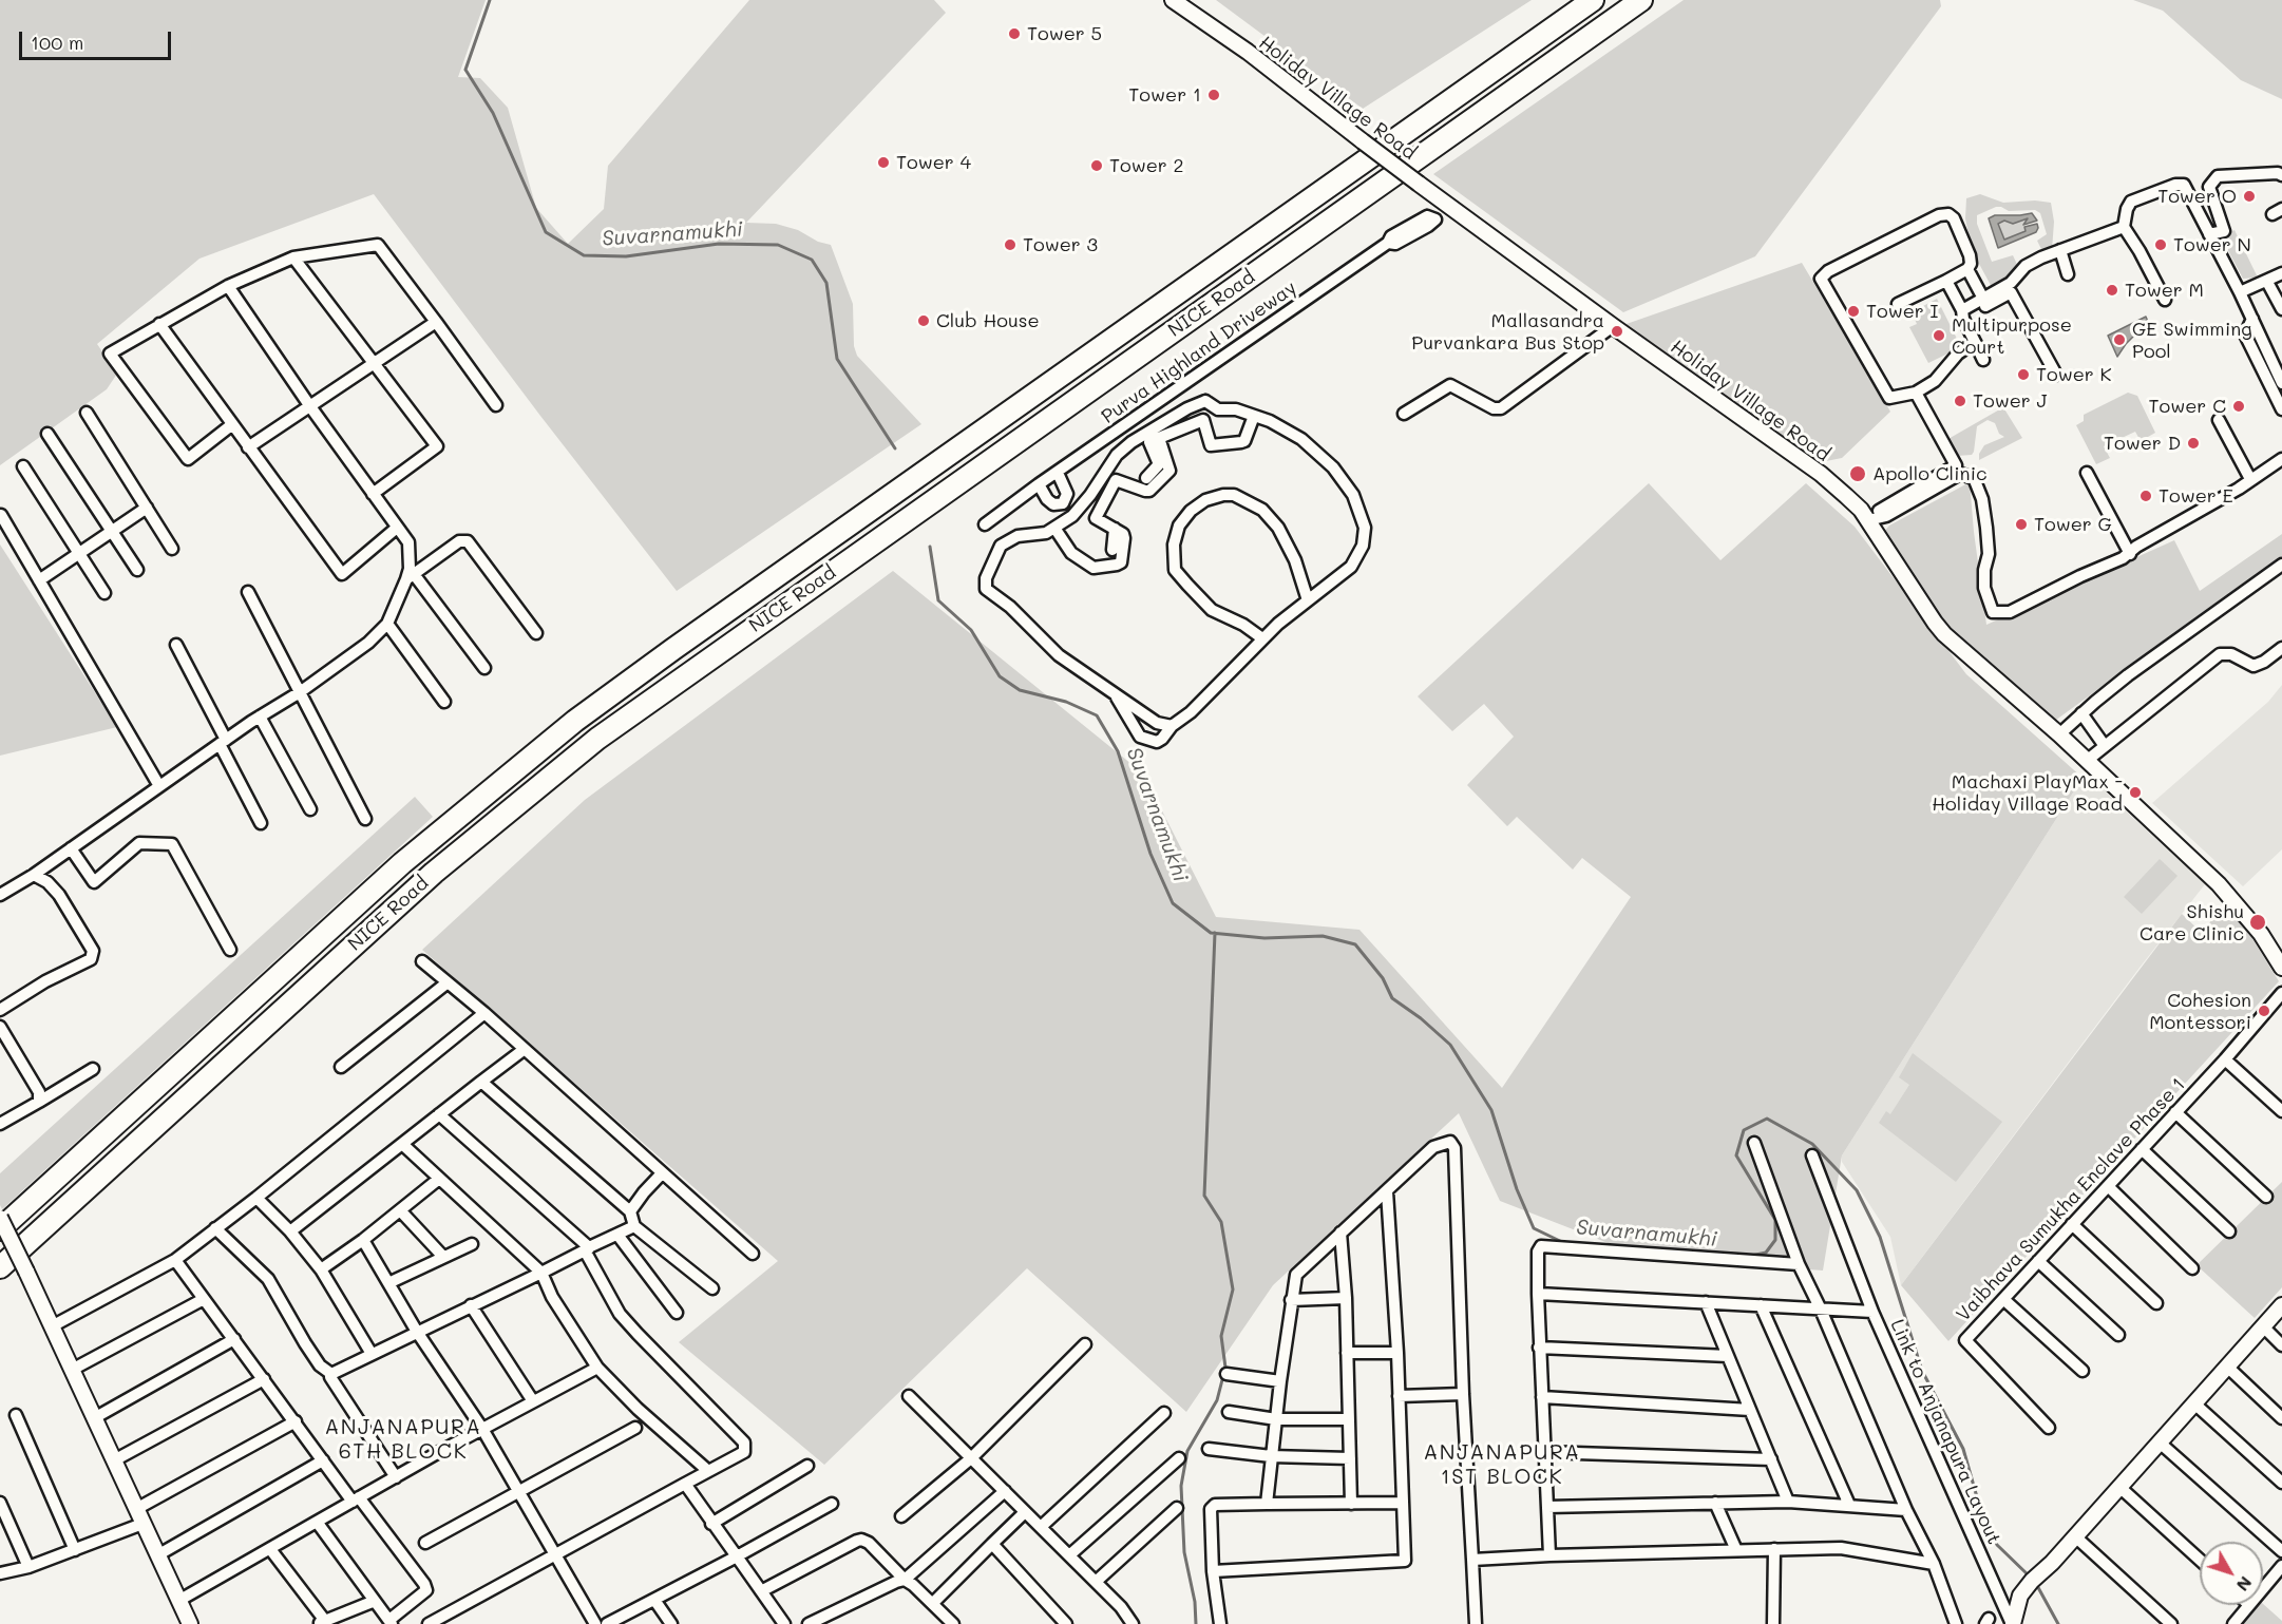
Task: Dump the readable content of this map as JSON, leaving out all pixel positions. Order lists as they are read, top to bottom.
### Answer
{
  "streets": {
    "highway": ["NICE Road"],
    "street": [
      "Holiday Village Road",
      "Purva Highland Driveway",
      "Vaibhava Sumukha Enclave Phase 1",
      "Link to Anjanapura Layout"
    ]
  },
  "crossings": [
    ["Holiday Village Road", "Purva Highland Driveway"]
  ],
  "districts": ["ANJANAPURA 6TH BLOCK", "ANJANAPURA 1ST BLOCK"],
  "water": ["Suvarnamukhi"],
  "places": [
    "Tower 5",
    "Tower 1",
    "Tower 4",
    "Tower 2",
    "Tower O",
    "Tower 3",
    "Tower N",
    "Tower M",
    "Tower I",
    "Club House",
    "Mallasandra Purvankara Bus Stop",
    "Multipurpose Court",
    "GE Swimming Pool",
    "Tower K",
    "Tower J",
    "Tower C",
    "Tower D",
    "Apollo Clinic",
    "Tower E",
    "Tower G",
    "Machaxi PlayMax - Holiday Village Road",
    "Shishu Care Clinic",
    "Cohesion Montessori"
  ],
  "scale_bar": "100 m",
  "north": "bottom right"
}
